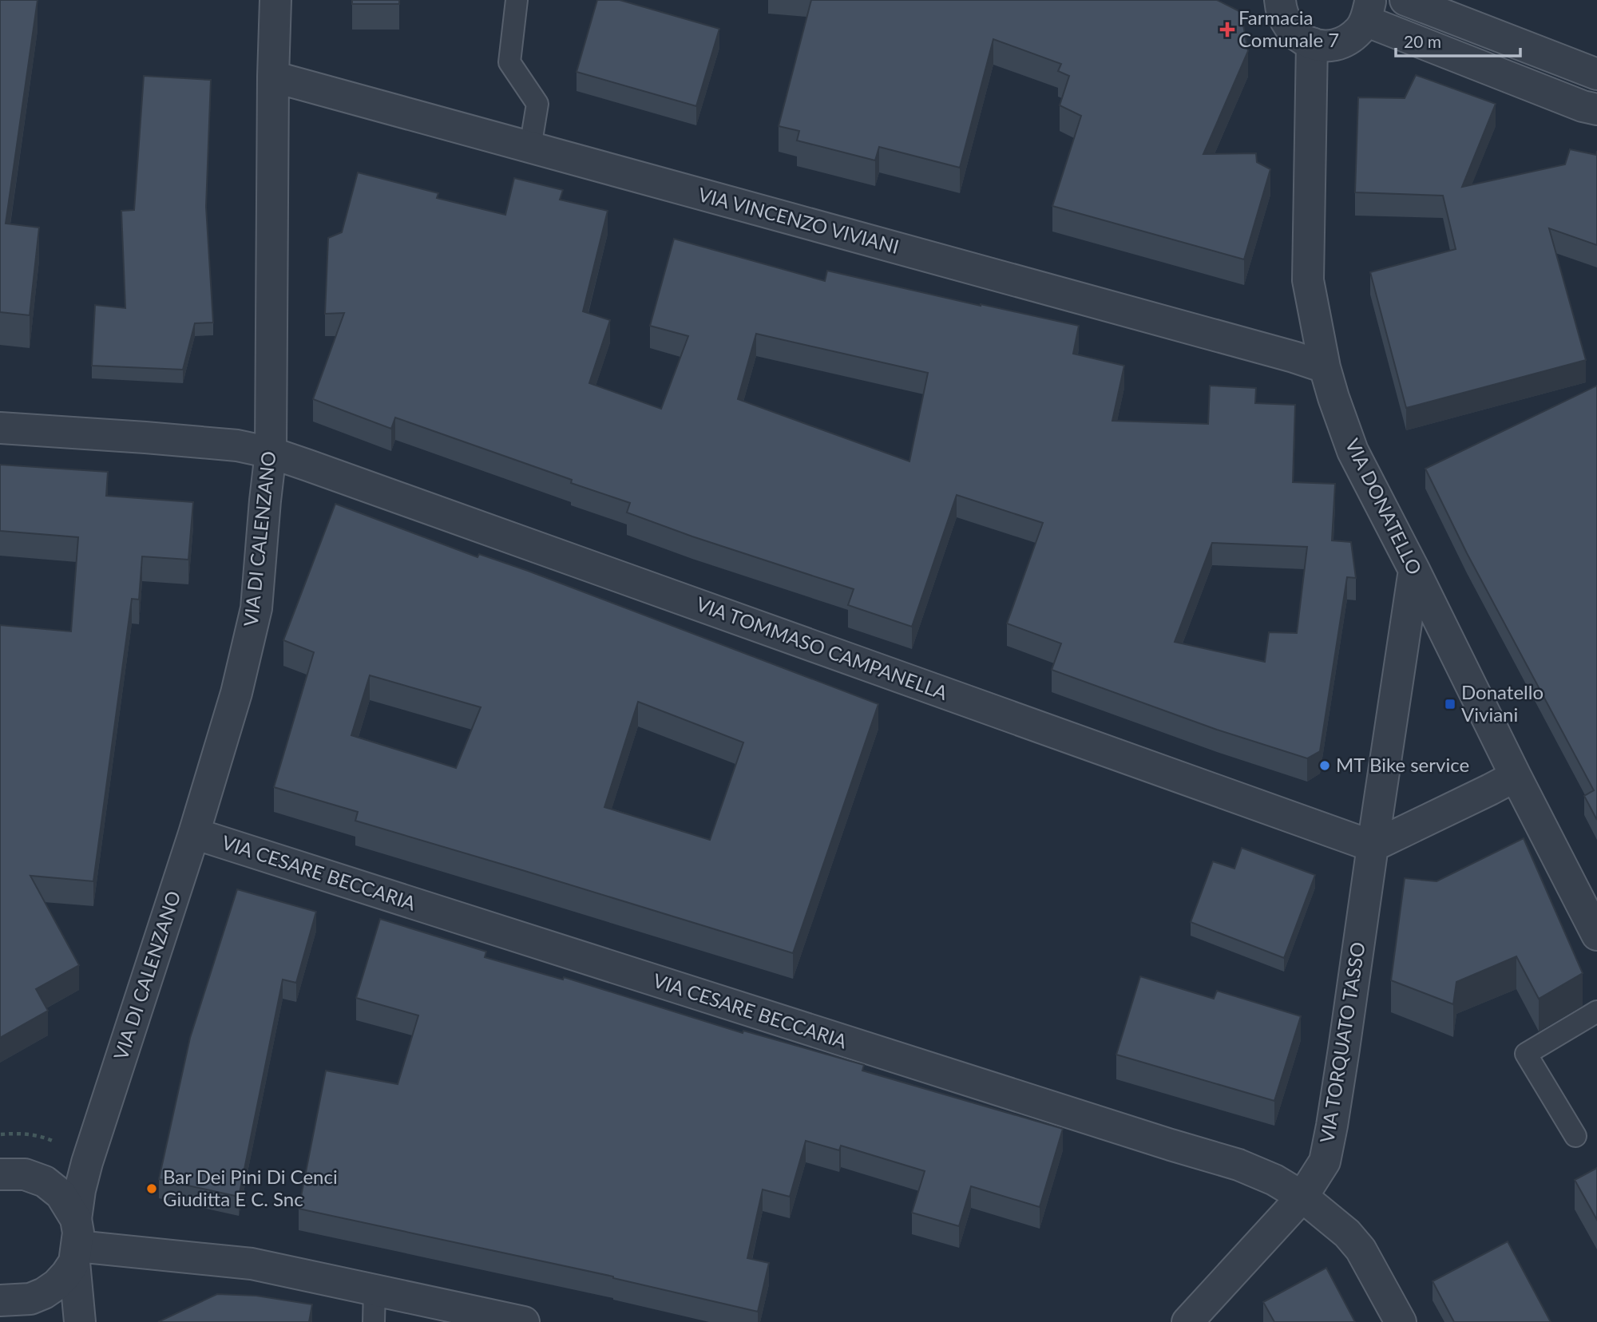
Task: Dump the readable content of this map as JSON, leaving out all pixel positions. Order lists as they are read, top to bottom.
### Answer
{
  "streets": {
    "street": [
      "VIA VINCENZO VIVIANI",
      "VIA DONATELLO",
      "VIA DI CALENZANO",
      "VIA TOMMASO CAMPANELLA",
      "VIA CESARE BECCARIA",
      "VIA TORQUATO TASSO"
    ]
  },
  "crossings": [
    ["VIA VINCENZO VIVIANI", "VIA DONATELLO"],
    ["VIA VINCENZO VIVIANI", "VIA DI CALENZANO"],
    ["VIA DONATELLO", "VIA TORQUATO TASSO"],
    ["VIA DI CALENZANO", "VIA TOMMASO CAMPANELLA"],
    ["VIA DI CALENZANO", "VIA CESARE BECCARIA"],
    ["VIA TOMMASO CAMPANELLA", "VIA TORQUATO TASSO"],
    ["VIA CESARE BECCARIA", "VIA TORQUATO TASSO"]
  ],
  "places": {
    "health": ["Farmacia Comunale 7"],
    "transit": ["Donatello Viviani"],
    "other": ["MT Bike service", "Bar Dei Pini Di Cenci Giuditta E C. Snc"]
  },
  "scale_bar": "20 m"
}
